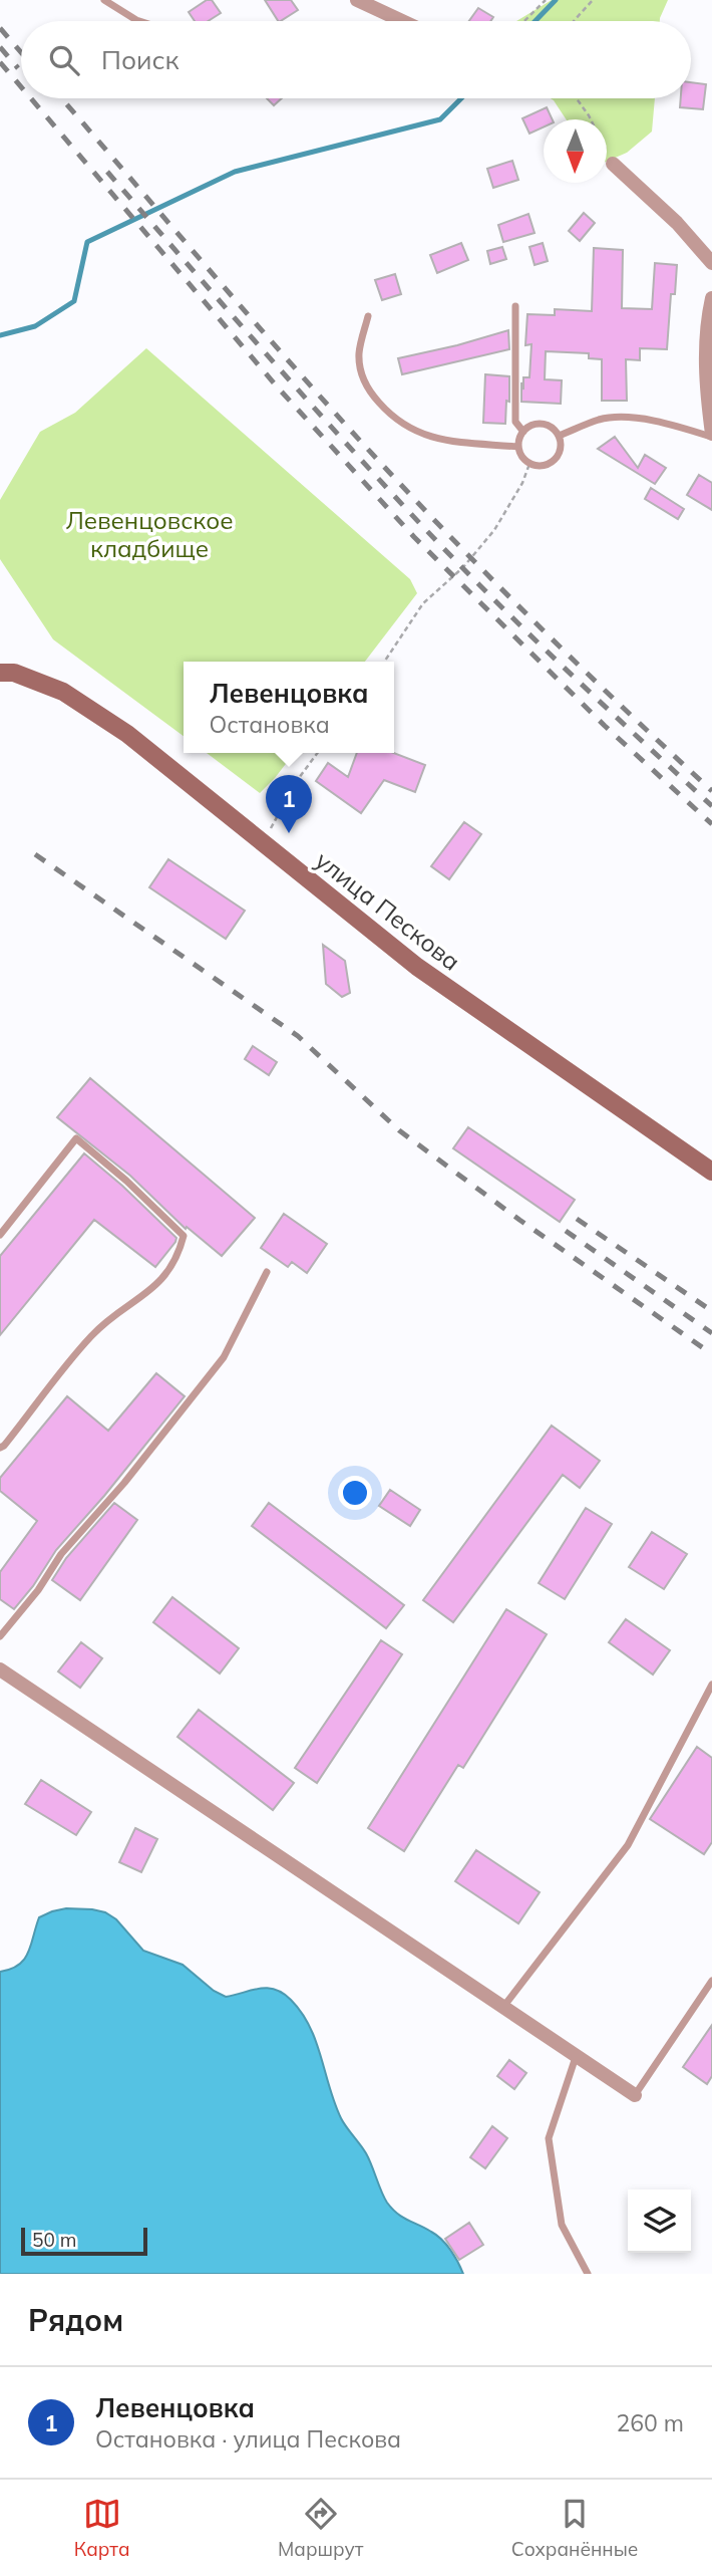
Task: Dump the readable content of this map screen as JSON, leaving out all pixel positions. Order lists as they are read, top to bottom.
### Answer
{
  "streets": {
    "street": ["улица Пескова"]
  },
  "parks": ["Левенцовское кладбище"],
  "scale_bar": "50 m",
  "north": "bottom",
  "page": {
    "search": "Поиск",
    "popup": ["Левенцовка", "Остановка"],
    "pins": "1",
    "scale": "50 m",
    "heading": "Рядом",
    "list": [
      {
        "mark": "1",
        "name": "Левенцовка",
        "note": "Остановка · улица Пескова",
        "value": "260 m"
      }
    ],
    "nav": ["Карта", "Маршрут", "Сохранённые"]
  }
}
